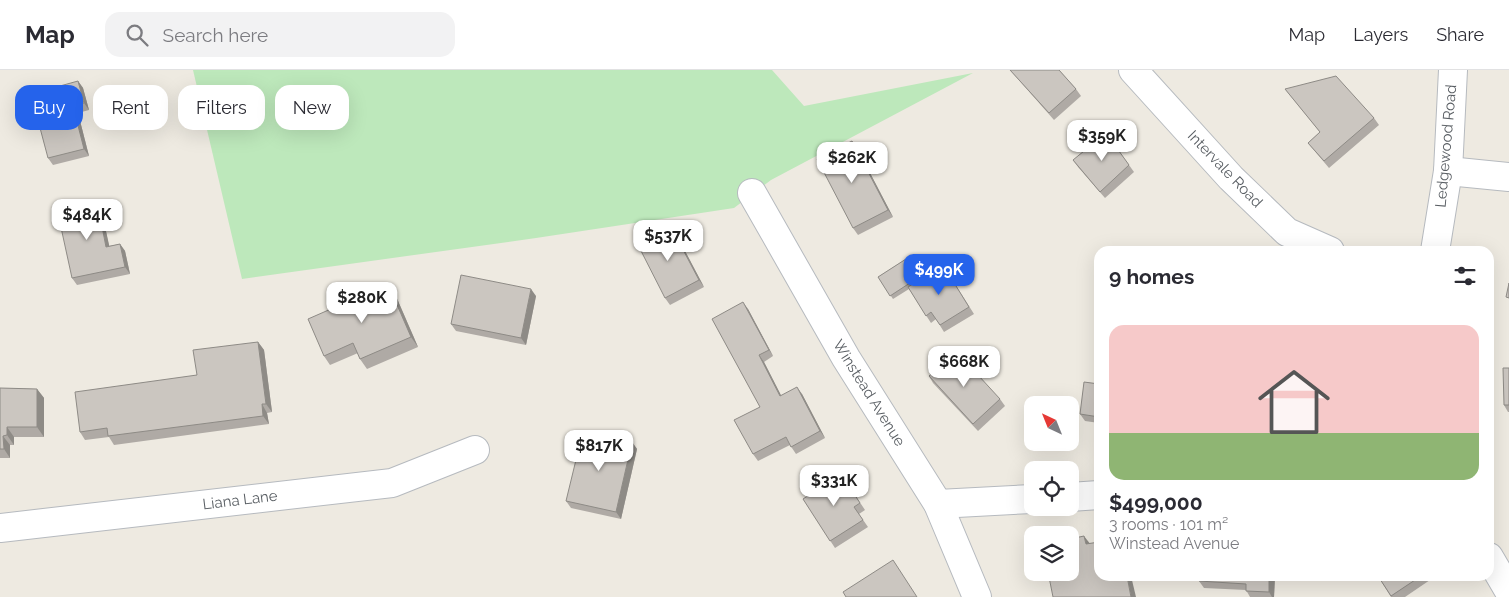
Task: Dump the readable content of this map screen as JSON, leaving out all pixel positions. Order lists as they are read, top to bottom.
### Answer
{
  "streets": {
    "street": [
      "Ledgewood Road",
      "Intervale Road",
      "Winstead Avenue",
      "Liana Lane"
    ]
  },
  "north": "top left",
  "page": {
    "header": "Map",
    "search": "Search here",
    "nav": ["Map", "Layers", "Share"],
    "chip": [
      "Buy",
      "Rent",
      "Filters",
      "New"
    ],
    "price": [
      "$359K",
      "$262K",
      "$484K",
      "$537K",
      "$499K",
      "$280K",
      "$668K",
      "$817K",
      "$331K"
    ],
    "heading": "9 homes",
    "list": [
      {
        "name": "$499,000",
        "note": "3 rooms · 101 m² · Winstead Avenue"
      }
    ]
  }
}
